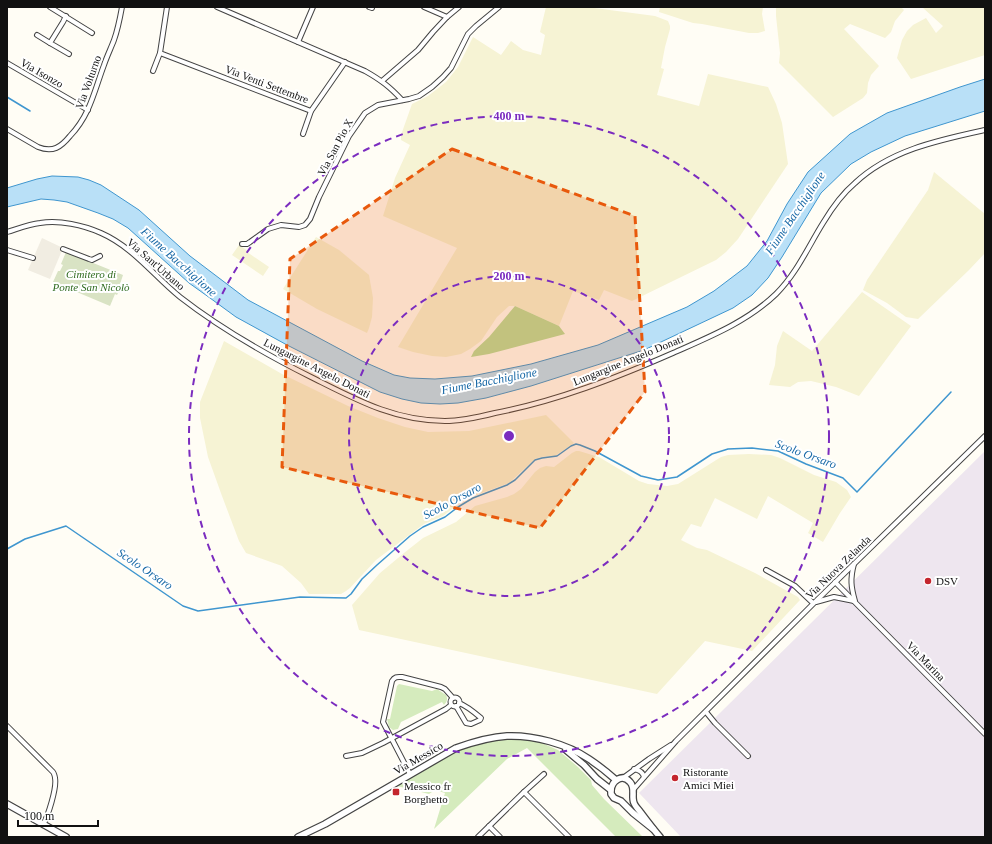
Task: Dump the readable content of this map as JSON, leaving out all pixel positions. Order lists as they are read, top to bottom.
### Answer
{
  "streets": {
    "street": [
      "Via Isonzo",
      "Via Volturno",
      "Via Venti Settembre",
      "Via San Pio X",
      "Via Sant'Urbano",
      "Lungargine Angelo Donati",
      "Via Nuova Zelanda",
      "Via Marina",
      "Via Messico"
    ]
  },
  "crossings": [
    ["Via Isonzo", "Via Volturno"],
    ["Via Sant'Urbano", "Lungargine Angelo Donati"],
    ["Via Nuova Zelanda", "Via Marina"],
    ["Via Nuova Zelanda", "Via Messico"]
  ],
  "water": ["Fiume Bacchiglione", "Scolo Orsaro"],
  "parks": ["Cimitero di Ponte San Nicolò"],
  "places": {
    "other": ["DSV", "Ristorante Amici Miei"],
    "transit": ["Messico fr Borghetto"]
  },
  "scale_bar": "100 m",
  "rings": ["400 m", "200 m"]
}
